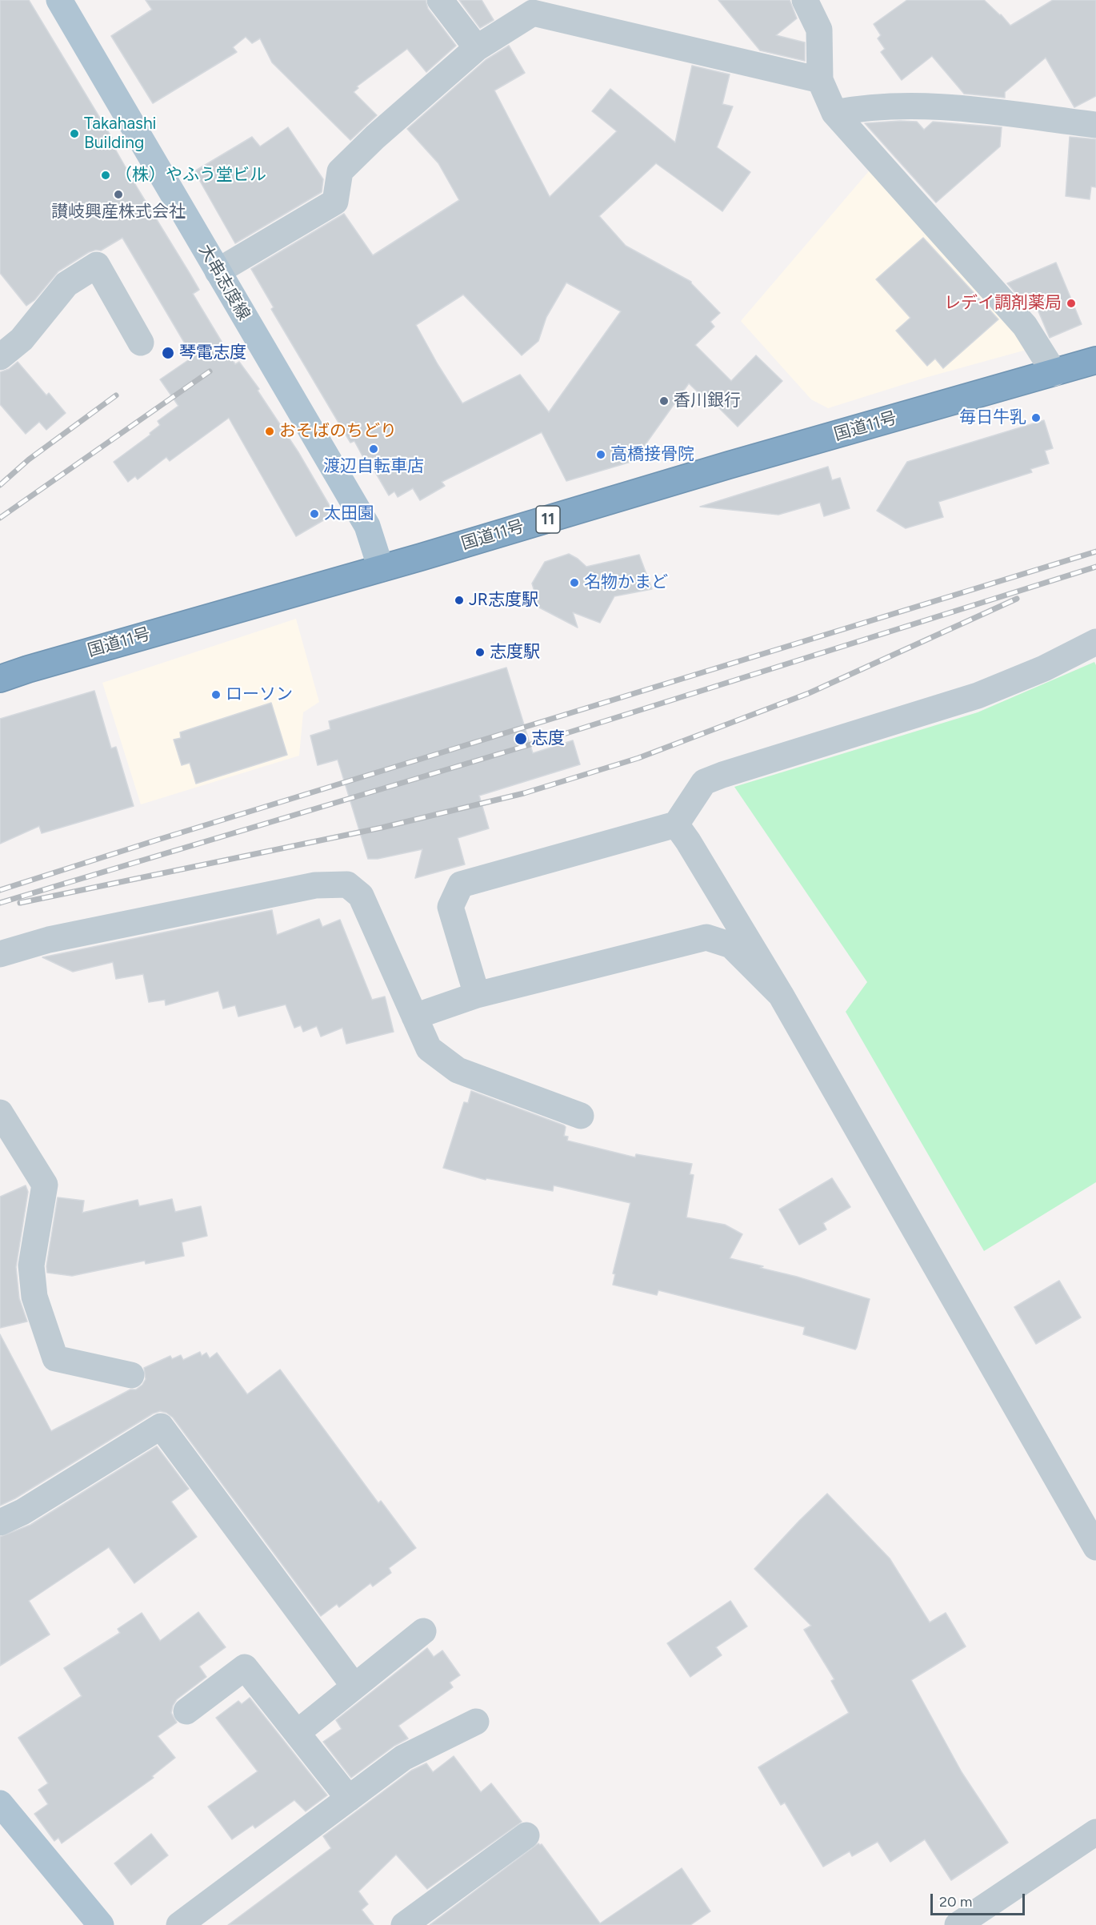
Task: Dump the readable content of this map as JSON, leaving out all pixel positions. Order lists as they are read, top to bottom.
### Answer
{
  "streets": {
    "highway": ["国道11号", "11"],
    "main road": ["大串志度線"]
  },
  "crossings": [
    ["大串志度線", "国道11号"]
  ],
  "places": [
    "Takahashi Building",
    "（株）やふう堂ビル",
    "讃岐興産株式会社",
    "レデイ調剤薬局",
    "琴電志度",
    "香川銀行",
    "毎日牛乳",
    "おそばのちどり",
    "渡辺自転車店",
    "高橋接骨院",
    "太田園",
    "名物かまど",
    "JR志度駅",
    "志度駅",
    "ローソン",
    "志度"
  ],
  "scale_bar": "20 m"
}
